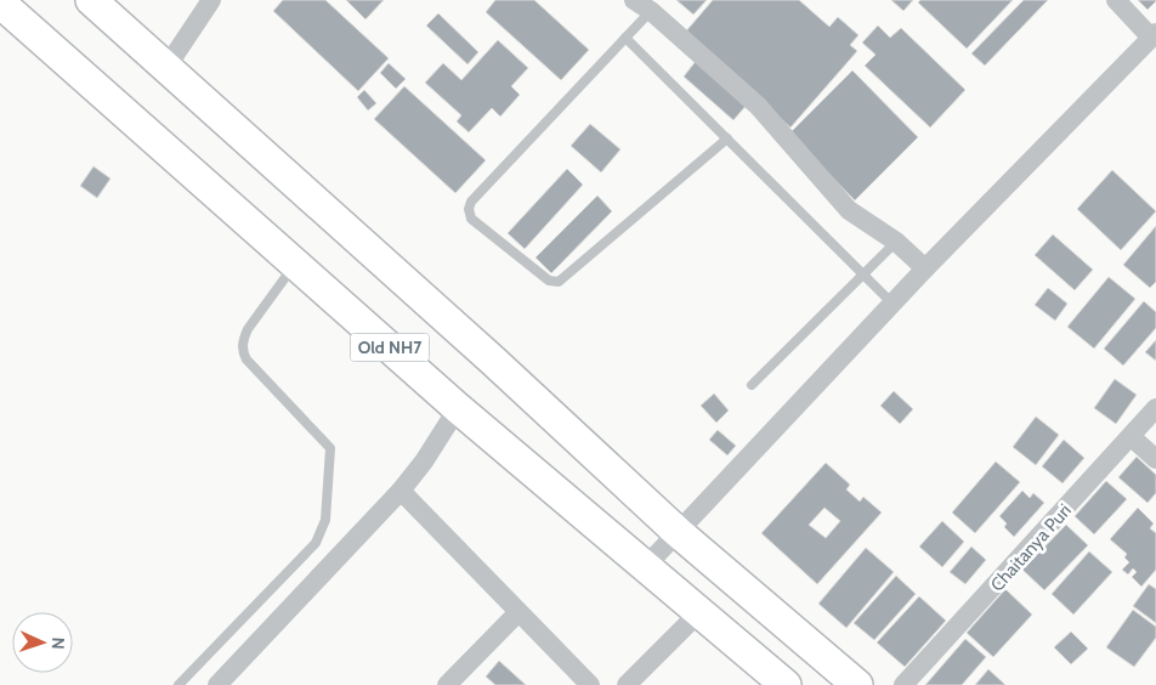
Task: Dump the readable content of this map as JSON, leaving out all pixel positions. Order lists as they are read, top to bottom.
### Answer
{
  "streets": {
    "main road": ["Old NH7"],
    "street": ["Chaitanya Puri"]
  },
  "north": "right"
}
